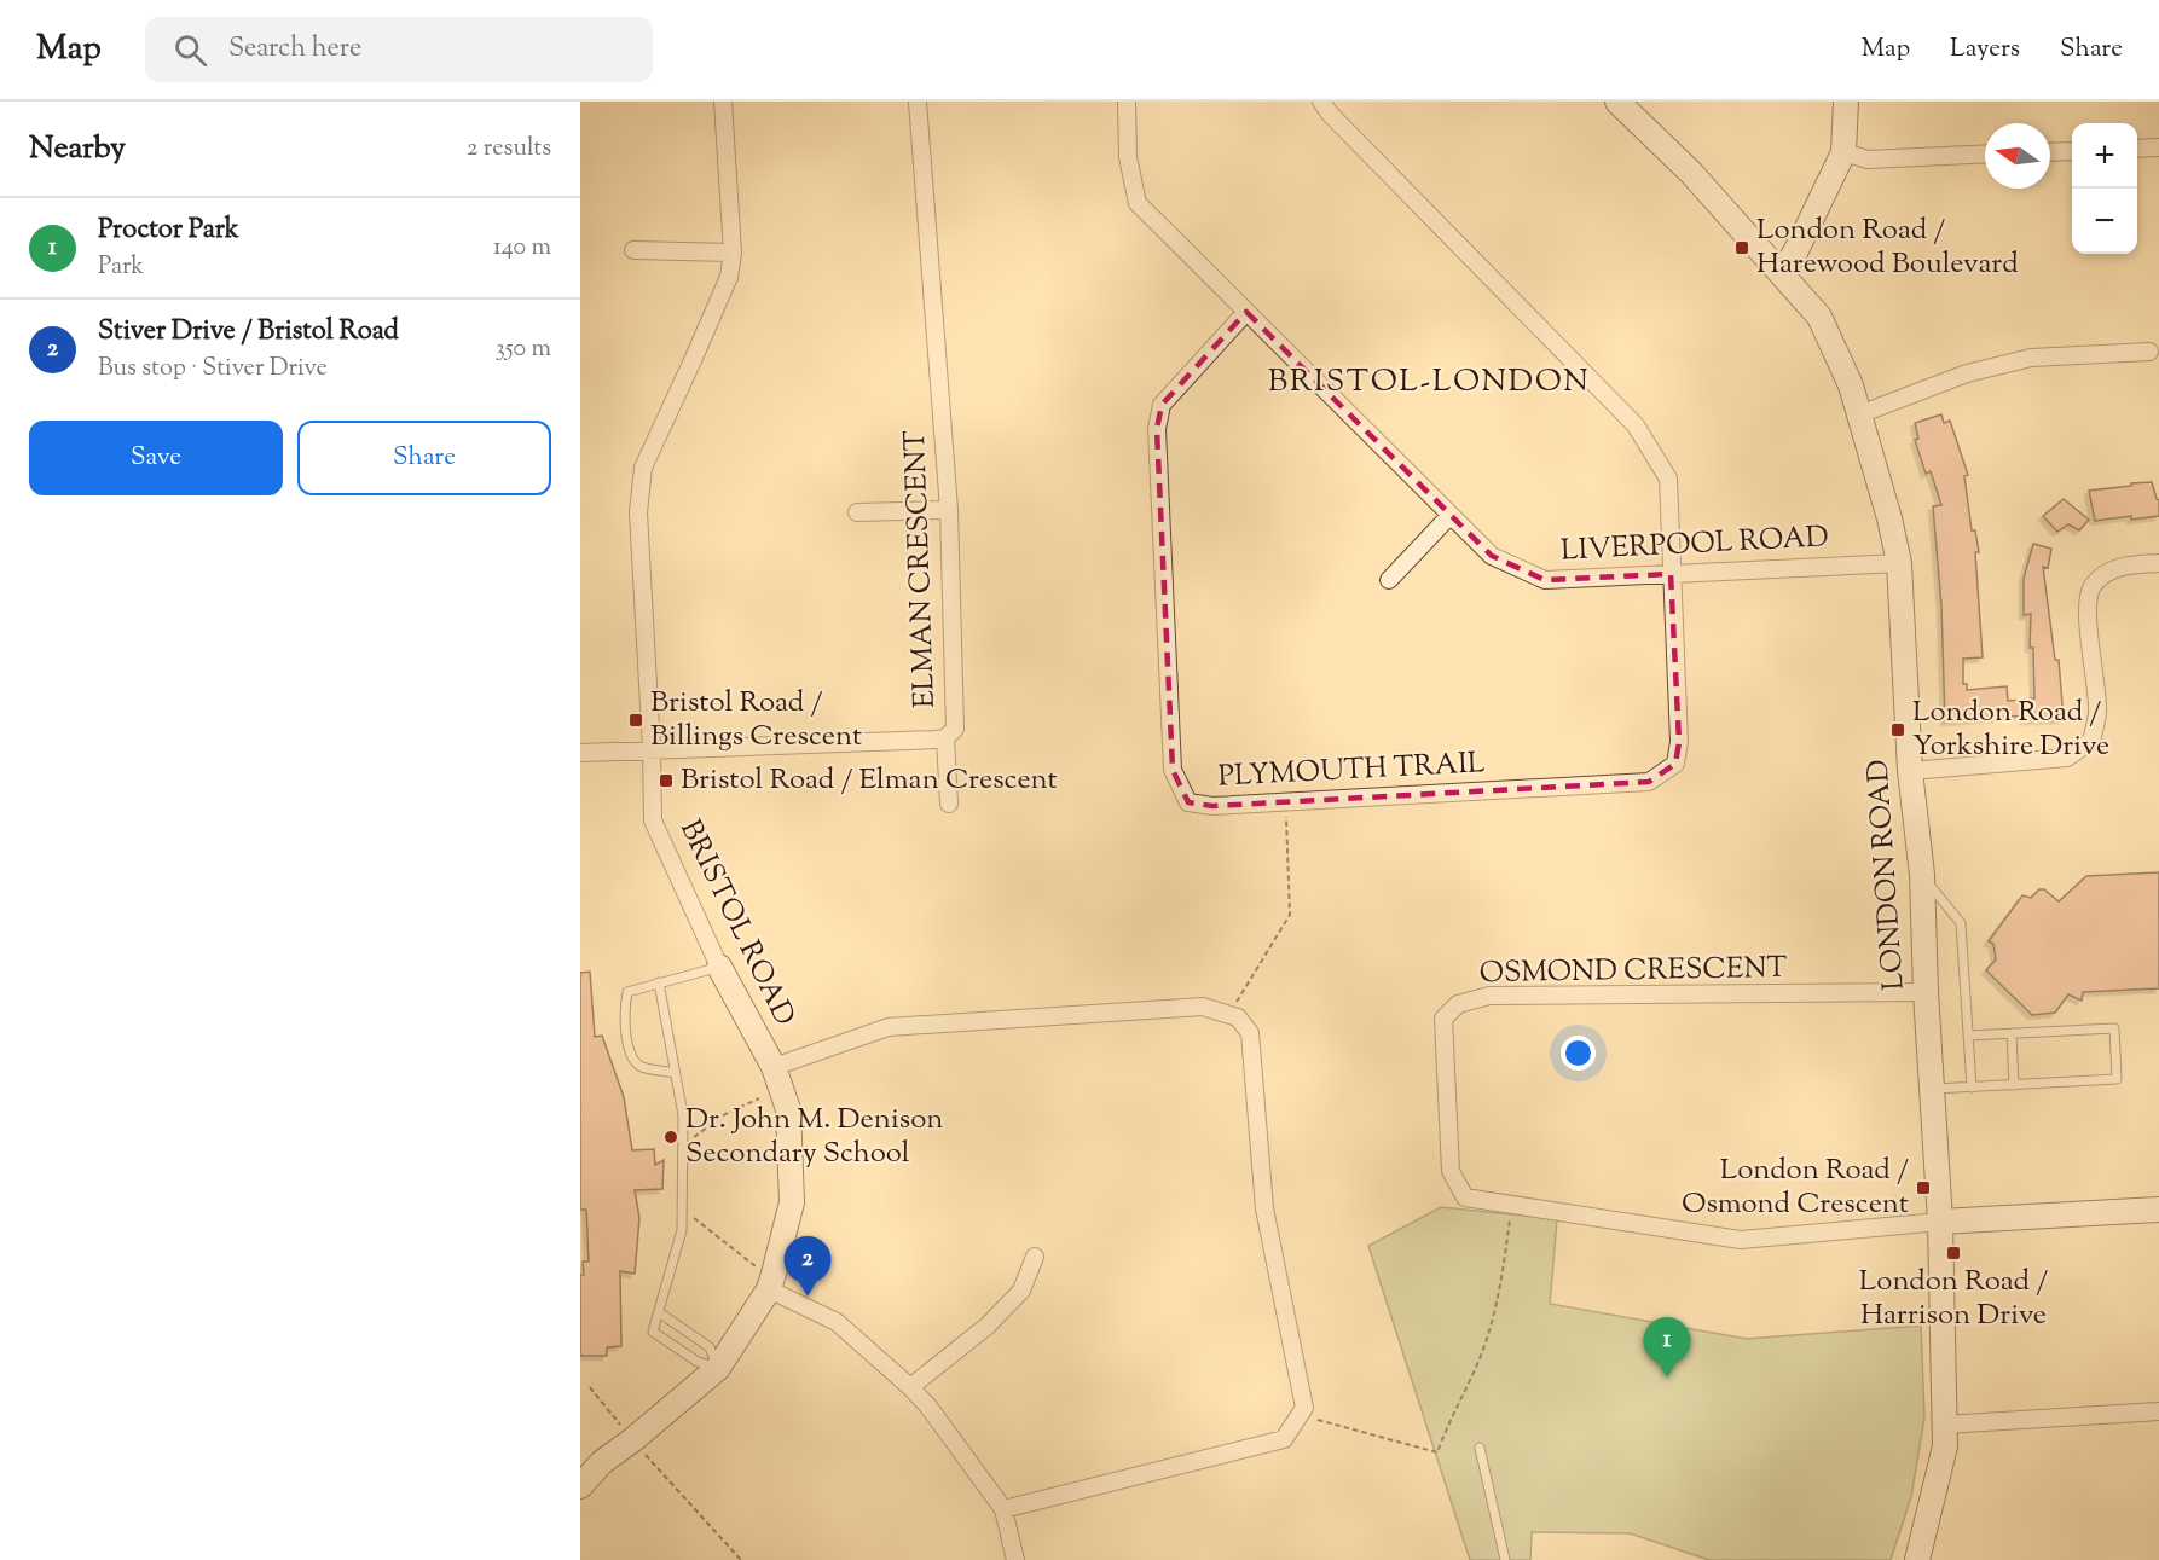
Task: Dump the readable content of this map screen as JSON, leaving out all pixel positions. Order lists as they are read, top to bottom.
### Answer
{
  "streets": {
    "street": [
      "LIVERPOOL ROAD",
      "ELMAN CRESCENT",
      "PLYMOUTH TRAIL",
      "LONDON ROAD",
      "BRISTOL ROAD",
      "OSMOND CRESCENT"
    ]
  },
  "crossings": [
    ["LIVERPOOL ROAD", "PLYMOUTH TRAIL"],
    ["LIVERPOOL ROAD", "LONDON ROAD"],
    ["ELMAN CRESCENT", "BRISTOL ROAD"],
    ["LONDON ROAD", "OSMOND CRESCENT"]
  ],
  "districts": ["BRISTOL-LONDON"],
  "places": {
    "transit": [
      "London Road / Harewood Boulevard",
      "Bristol Road / Billings Crescent",
      "London Road / Yorkshire Drive",
      "Bristol Road / Elman Crescent",
      "London Road / Osmond Crescent",
      "London Road / Harrison Drive"
    ],
    "other": ["Dr. John M. Denison Secondary School"]
  },
  "north": "left",
  "page": {
    "header": "Map",
    "search": "Search here",
    "nav": ["Map", "Layers", "Share"],
    "heading": ["Nearby", "2 results"],
    "map_buttons": ["+", "−"],
    "list": [
      {
        "mark": "1",
        "name": "Proctor Park",
        "note": "Park",
        "value": "140 m"
      },
      {
        "mark": "2",
        "name": "Stiver Drive / Bristol Road",
        "note": "Bus stop · Stiver Drive",
        "value": "350 m"
      }
    ],
    "buttons": ["Save", "Share"],
    "pins": ["2", "1"]
  }
}
